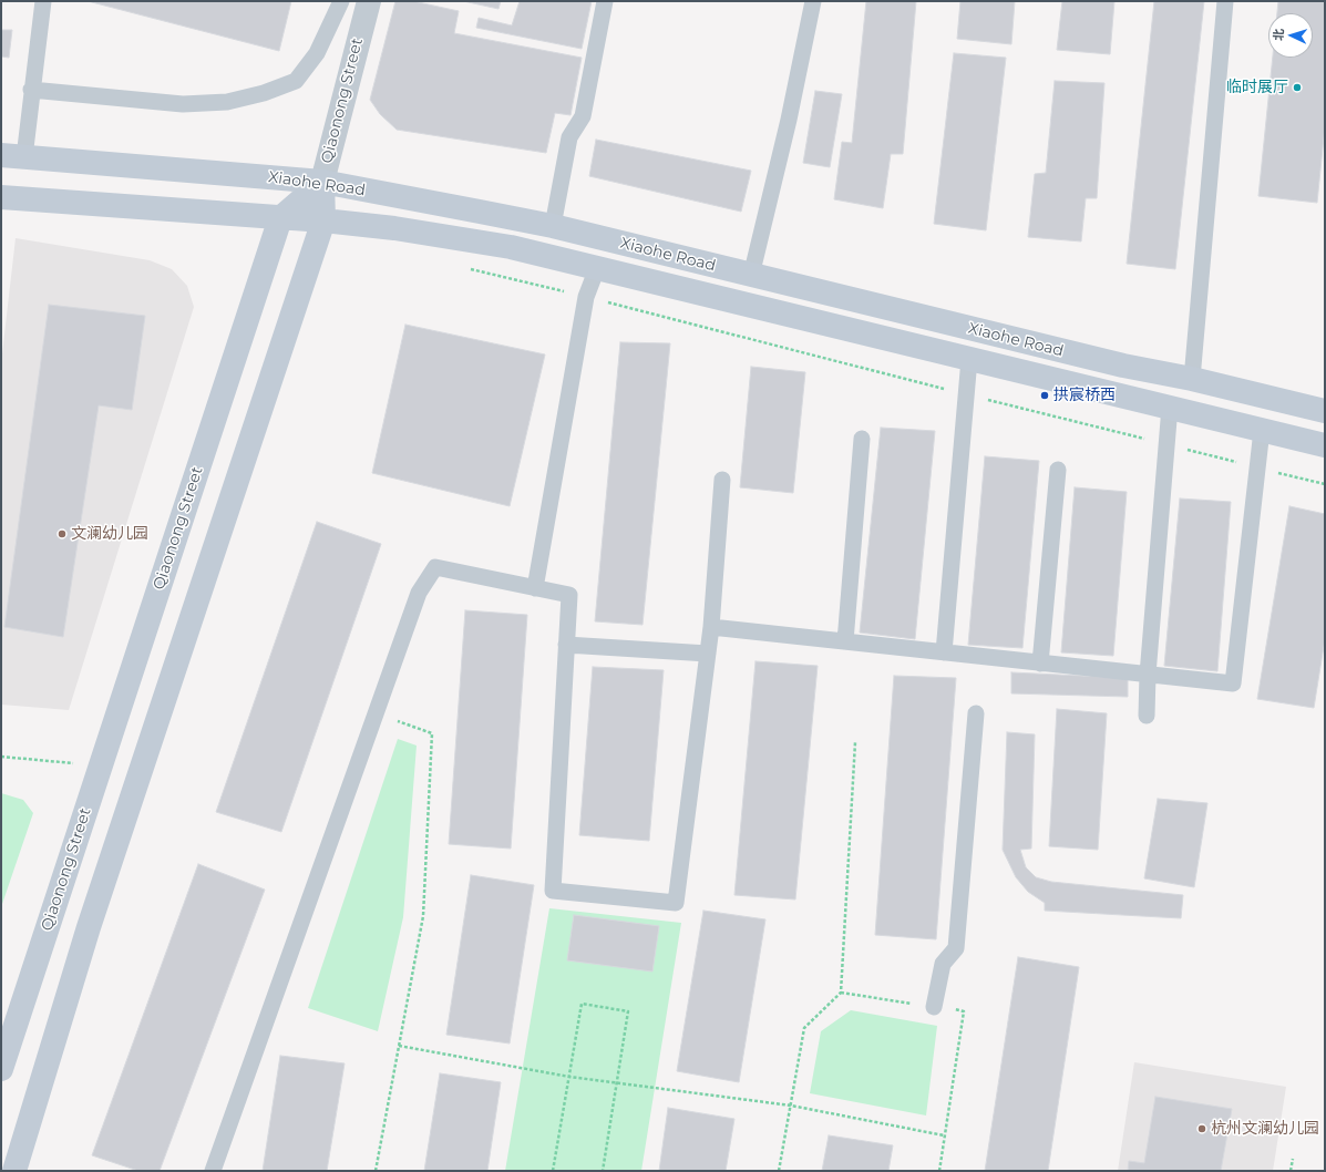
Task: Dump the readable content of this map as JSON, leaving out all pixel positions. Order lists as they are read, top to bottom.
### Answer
{
  "streets": {
    "main road": ["Qiaonong Street", "Xiaohe Road"]
  },
  "crossings": [
    ["Qiaonong Street", "Xiaohe Road"]
  ],
  "places": [
    "临时展厅",
    "拱宸桥西",
    "文澜幼儿园",
    "杭州文澜幼儿园"
  ],
  "north": "left"
}
